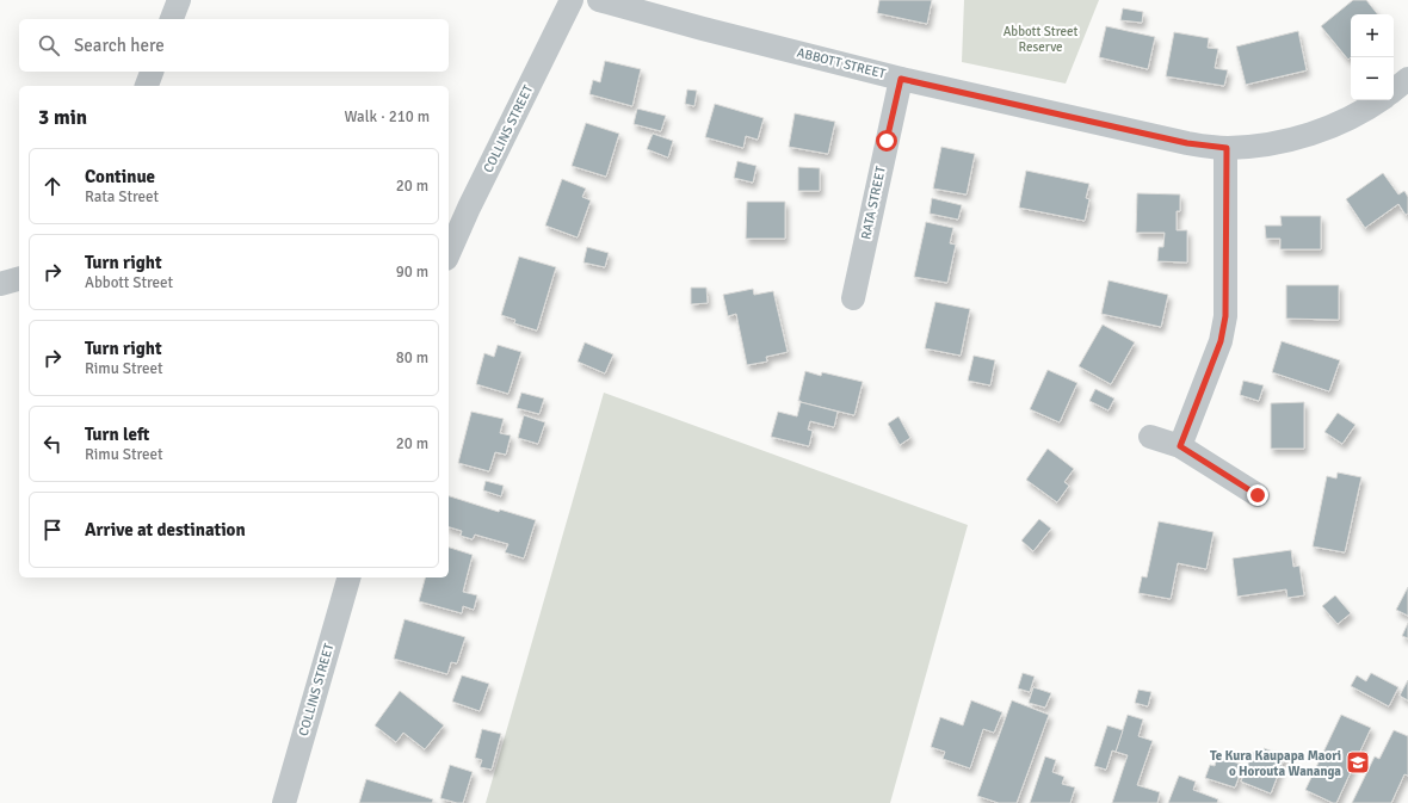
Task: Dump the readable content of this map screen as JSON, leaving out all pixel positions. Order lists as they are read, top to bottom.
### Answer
{
  "streets": {
    "street": ["ABBOTT STREET", "COLLINS STREET", "RATA STREET"]
  },
  "crossings": [
    ["ABBOTT STREET", "RATA STREET"]
  ],
  "parks": ["Abbott Street Reserve"],
  "places": {
    "school or university": ["Te Kura Kaupapa Maori o Horouta Wananga"]
  },
  "page": {
    "map_buttons": ["+", "−"],
    "search": "Search here",
    "heading": ["3 min", "Walk · 210 m"],
    "list": [
      ["Continue", "Rata Street", "20 m"],
      ["Turn right", "Abbott Street", "90 m"],
      ["Turn right", "Rimu Street", "80 m"],
      ["Turn left", "Rimu Street", "20 m"],
      "Arrive at destination"
    ]
  }
}
